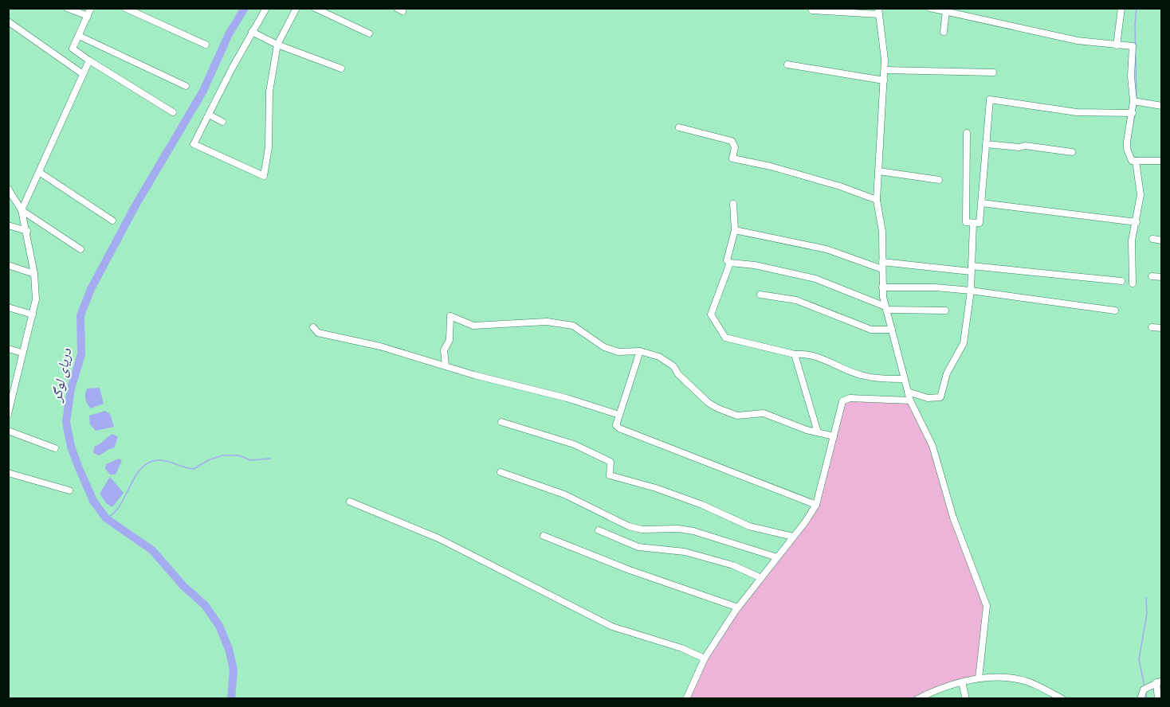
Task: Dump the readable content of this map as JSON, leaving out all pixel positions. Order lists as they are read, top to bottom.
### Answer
{
  "water": ["دریای لوگر"]
}
